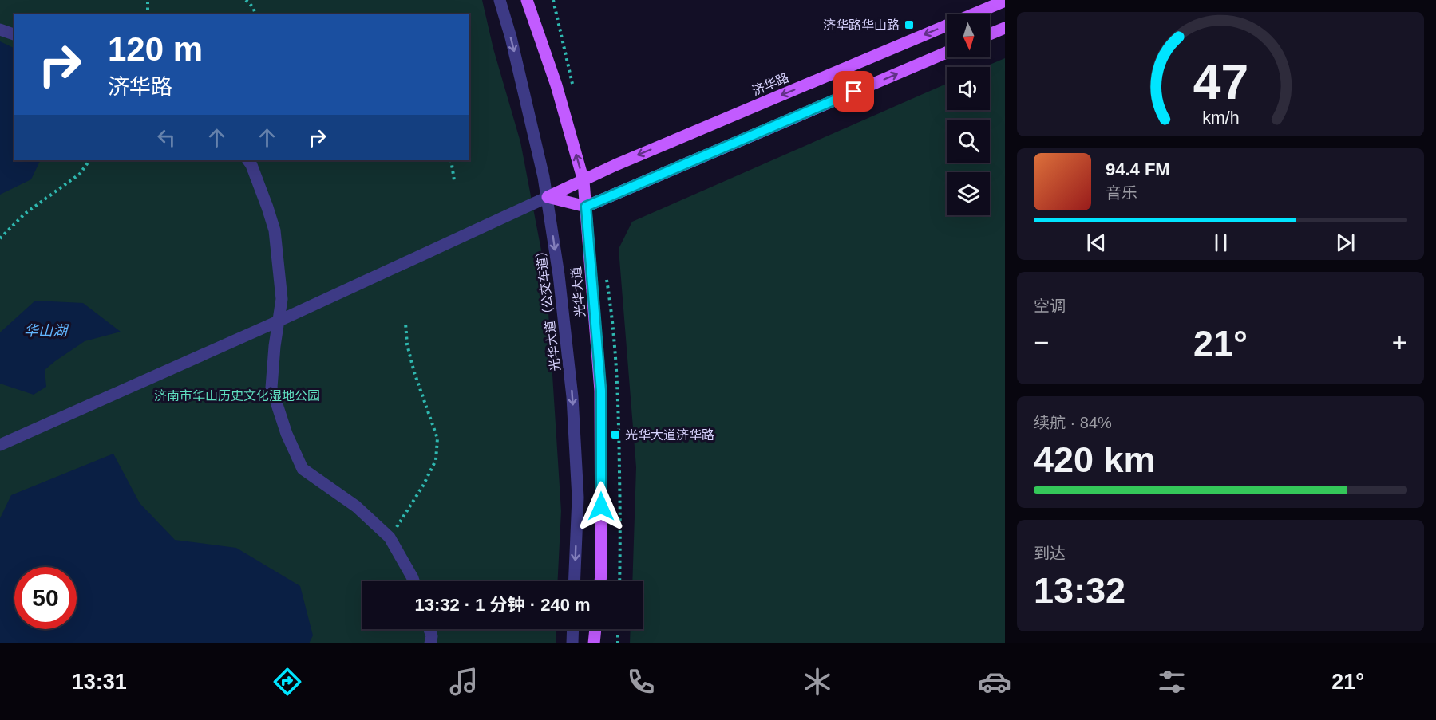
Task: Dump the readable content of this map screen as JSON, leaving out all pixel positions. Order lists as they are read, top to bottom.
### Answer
{
  "streets": {
    "main road": ["济华路", "光华大道"],
    "lane": ["光华大道（公交车道）"]
  },
  "crossings": [
    ["济华路", "光华大道"],
    ["济华路", "光华大道（公交车道）"]
  ],
  "one_way": ["光华大道（公交车道）"],
  "water": ["华山湖"],
  "parks": ["济南市华山历史文化湿地公园"],
  "places": {
    "transit": ["济华路华山路", "光华大道济华路"]
  },
  "north": "bottom",
  "page": {
    "turn": ["120 m", "济华路"],
    "song": ["94.4 FM", "音乐"],
    "tile": [
      "空调",
      ["续航 · 84%", "420 km"],
      ["到达", "13:32"]
    ],
    "heat": ["−", "21°", "+"],
    "limit": "50",
    "trip": "13:32 · 1 分钟 · 240 m",
    "tabs": ["13:31", "21°"],
    "gauge": ["47", "km/h"]
  }
}
